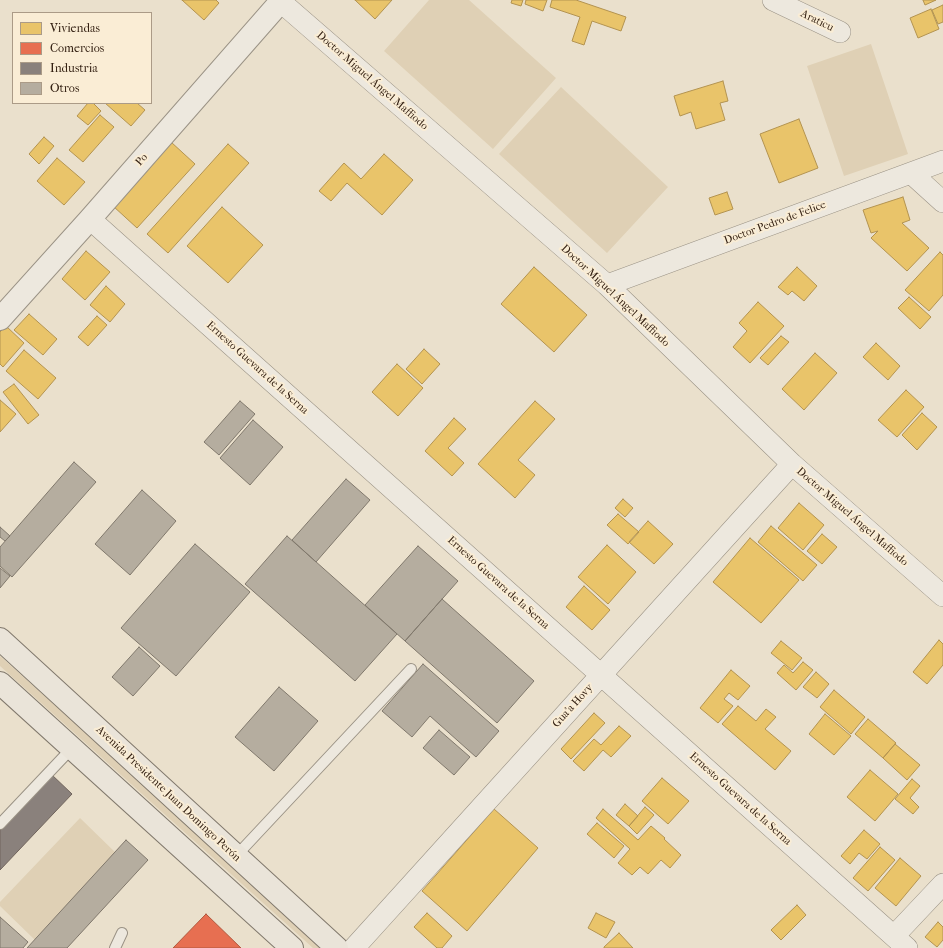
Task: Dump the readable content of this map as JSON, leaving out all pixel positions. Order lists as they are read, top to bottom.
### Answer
{
  "streets": {
    "main road": ["Avenida Presidente Juan Domingo Perón"],
    "street": [
      "Araticu",
      "Doctor Miguel Ángel Maffiodo",
      "Po",
      "Doctor Pedro de Felice",
      "Ernesto Guevara de la Serna",
      "Gua'a Hovy"
    ]
  },
  "crossings": [
    ["Doctor Miguel Ángel Maffiodo", "Po"],
    ["Doctor Miguel Ángel Maffiodo", "Doctor Pedro de Felice"],
    ["Doctor Miguel Ángel Maffiodo", "Gua'a Hovy"],
    ["Po", "Ernesto Guevara de la Serna"],
    ["Ernesto Guevara de la Serna", "Gua'a Hovy"]
  ],
  "legend": [
    "Viviendas",
    "Comercios",
    "Industria",
    "Otros"
  ]
}
